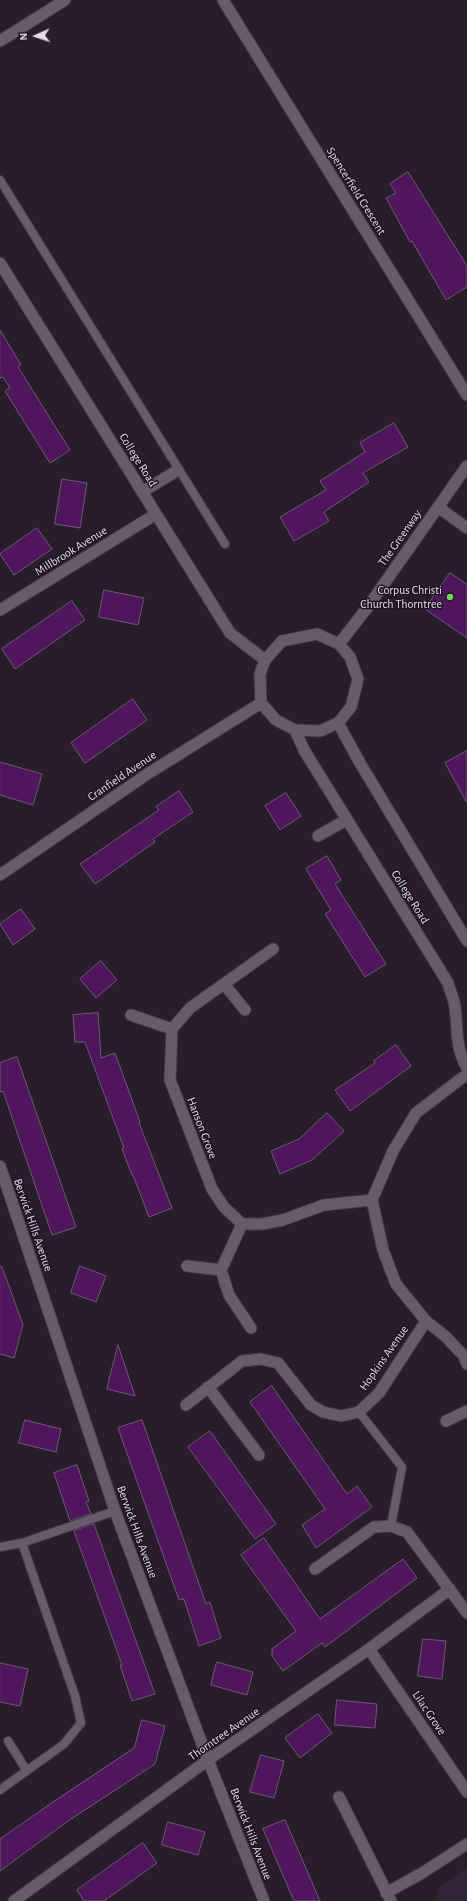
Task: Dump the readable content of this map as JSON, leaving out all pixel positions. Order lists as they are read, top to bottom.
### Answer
{
  "streets": {
    "street": [
      "Spencerfield Crescent",
      "College Road",
      "The Greenway",
      "Millbrook Avenue",
      "Cranfield Avenue",
      "Hanson Grove",
      "Berwick Hills Avenue",
      "Hopkins Avenue",
      "Lilac Grove",
      "Thorntree Avenue"
    ]
  },
  "crossings": [
    ["College Road", "The Greenway"],
    ["College Road", "Millbrook Avenue"],
    ["College Road", "Cranfield Avenue"],
    ["The Greenway", "Cranfield Avenue"],
    ["Berwick Hills Avenue", "Thorntree Avenue"],
    ["Lilac Grove", "Thorntree Avenue"]
  ],
  "places": ["Corpus Christi Church Thorntree"],
  "north": "left"
}
